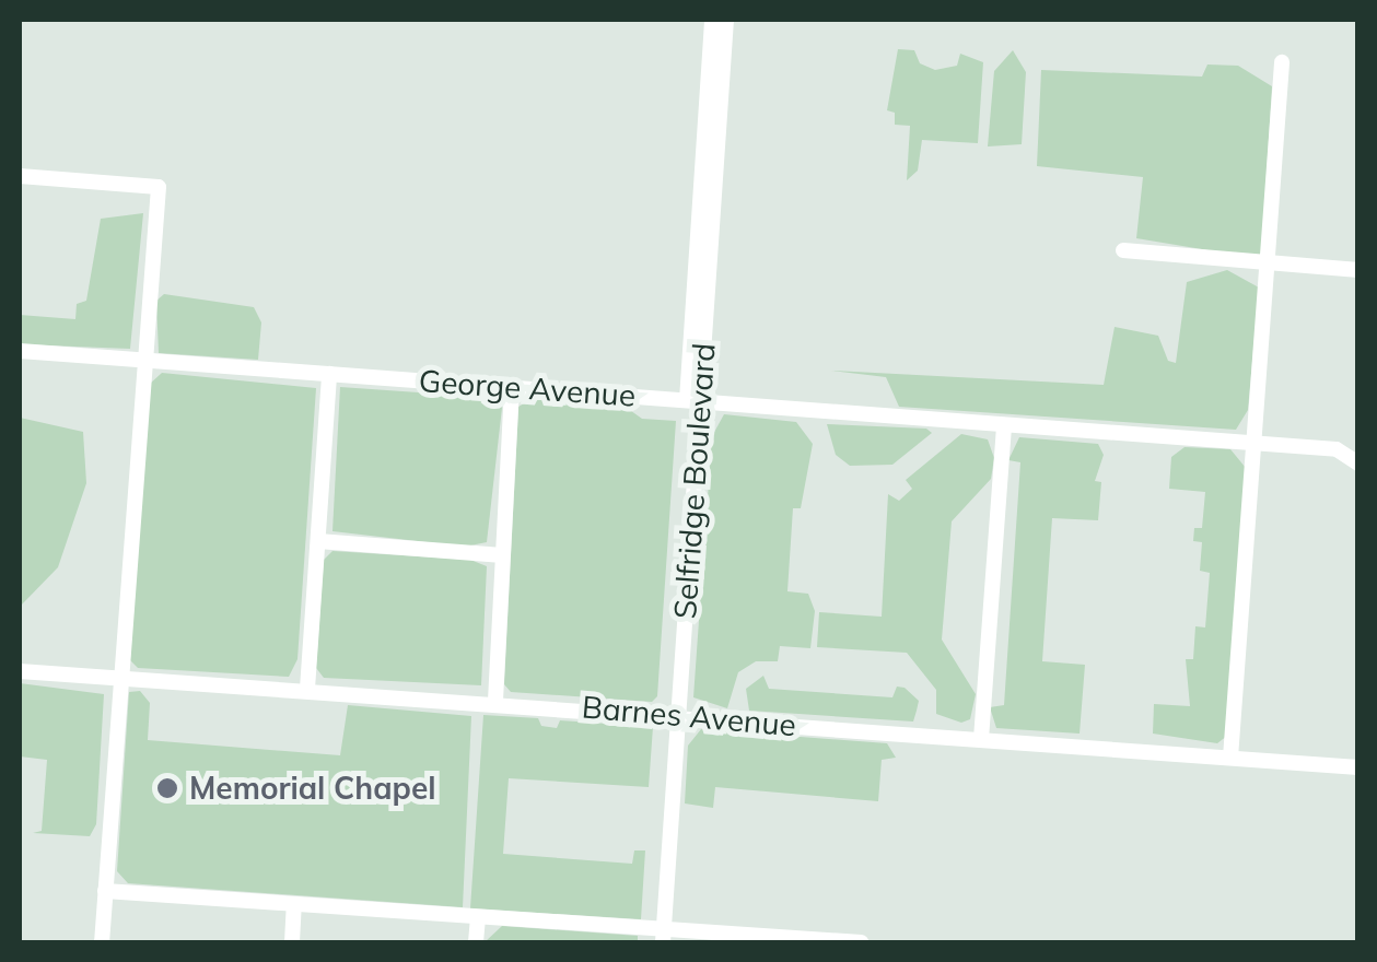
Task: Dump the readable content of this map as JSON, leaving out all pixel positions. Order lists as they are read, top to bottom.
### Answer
{
  "streets": {
    "street": ["George Avenue", "Selfridge Boulevard", "Barnes Avenue"]
  },
  "crossings": [
    ["George Avenue", "Selfridge Boulevard"],
    ["Selfridge Boulevard", "Barnes Avenue"]
  ],
  "places": ["Memorial Chapel"]
}
